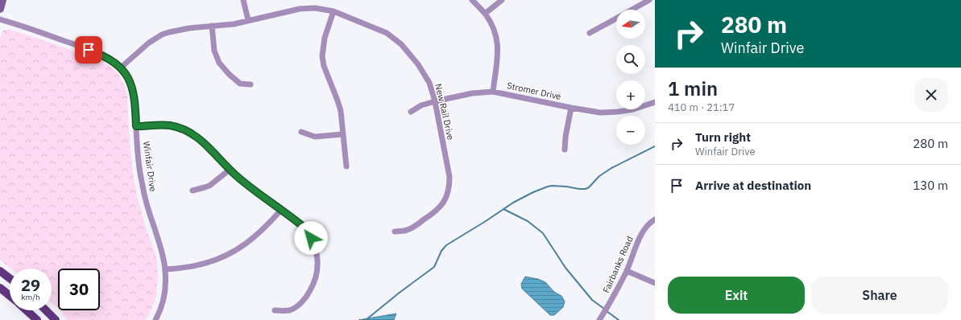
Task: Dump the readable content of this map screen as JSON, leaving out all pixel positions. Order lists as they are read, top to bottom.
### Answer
{
  "streets": {
    "street": [
      "Stromer Drive",
      "New Rail Drive",
      "Winfair Drive",
      "Fairbanks Road"
    ]
  },
  "crossings": [
    ["Stromer Drive", "New Rail Drive"],
    ["New Rail Drive", "Winfair Drive"]
  ],
  "north": "left",
  "page": {
    "turn": ["280 m", "Winfair Drive"],
    "map_buttons": ["+", "−"],
    "heading": ["1 min", "410 m · 21:17"],
    "list": [
      {
        "name": "Turn right",
        "note": "Winfair Drive",
        "value": "280 m"
      },
      {
        "name": "Arrive at destination",
        "value": "130 m"
      }
    ],
    "speed": "29 km/h",
    "limit": "30",
    "buttons": ["Exit", "Share"]
  }
}
